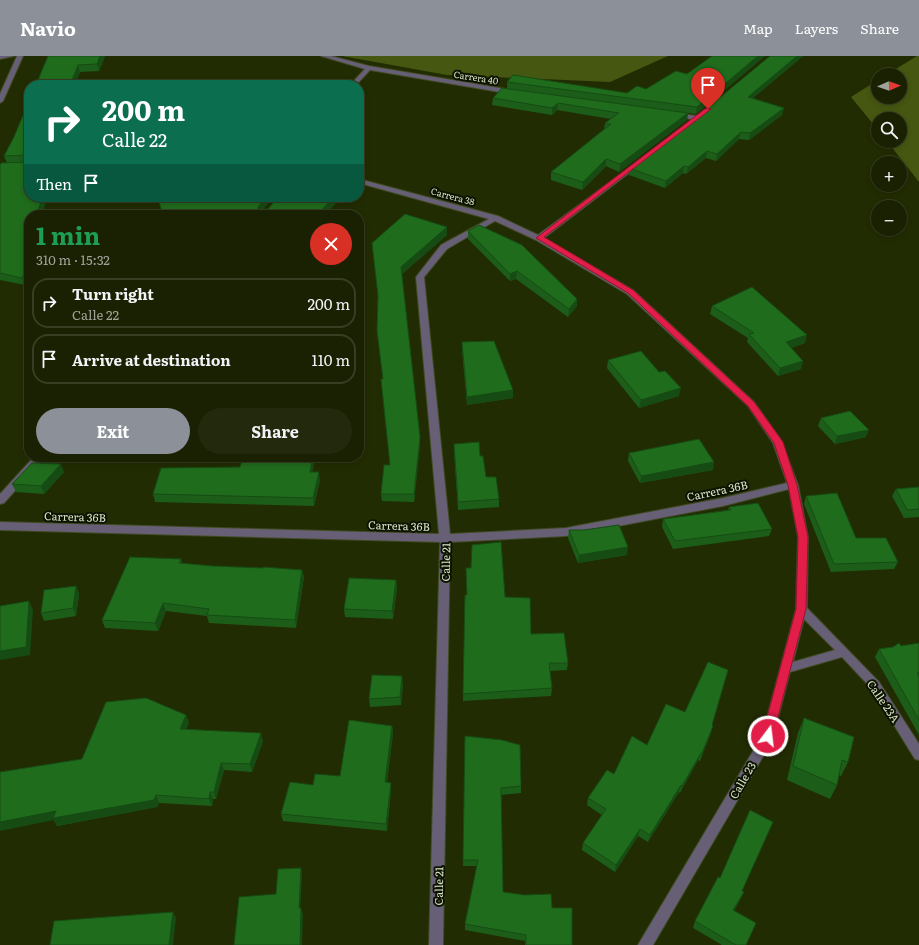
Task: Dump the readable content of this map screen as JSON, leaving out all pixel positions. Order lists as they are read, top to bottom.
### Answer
{
  "streets": {
    "street": [
      "Carrera 40",
      "Carrera 38",
      "Carrera 36B",
      "Calle 21",
      "Calle 23A",
      "Calle 23"
    ]
  },
  "crossings": [
    ["Carrera 38", "Calle 21"],
    ["Carrera 38", "Calle 23"],
    ["Carrera 36B", "Calle 21"],
    ["Carrera 36B", "Calle 23"],
    ["Calle 23A", "Calle 23"]
  ],
  "north": "right",
  "page": {
    "header": "Navio",
    "nav": ["Map", "Layers", "Share"],
    "map_buttons": ["+", "−"],
    "turn": ["200 m", "Calle 22"],
    "then": "Then",
    "heading": ["1 min", "310 m · 15:32"],
    "list": [
      {
        "name": "Turn right",
        "note": "Calle 22",
        "value": "200 m"
      },
      {
        "name": "Arrive at destination",
        "value": "110 m"
      }
    ],
    "buttons": ["Exit", "Share"]
  }
}
